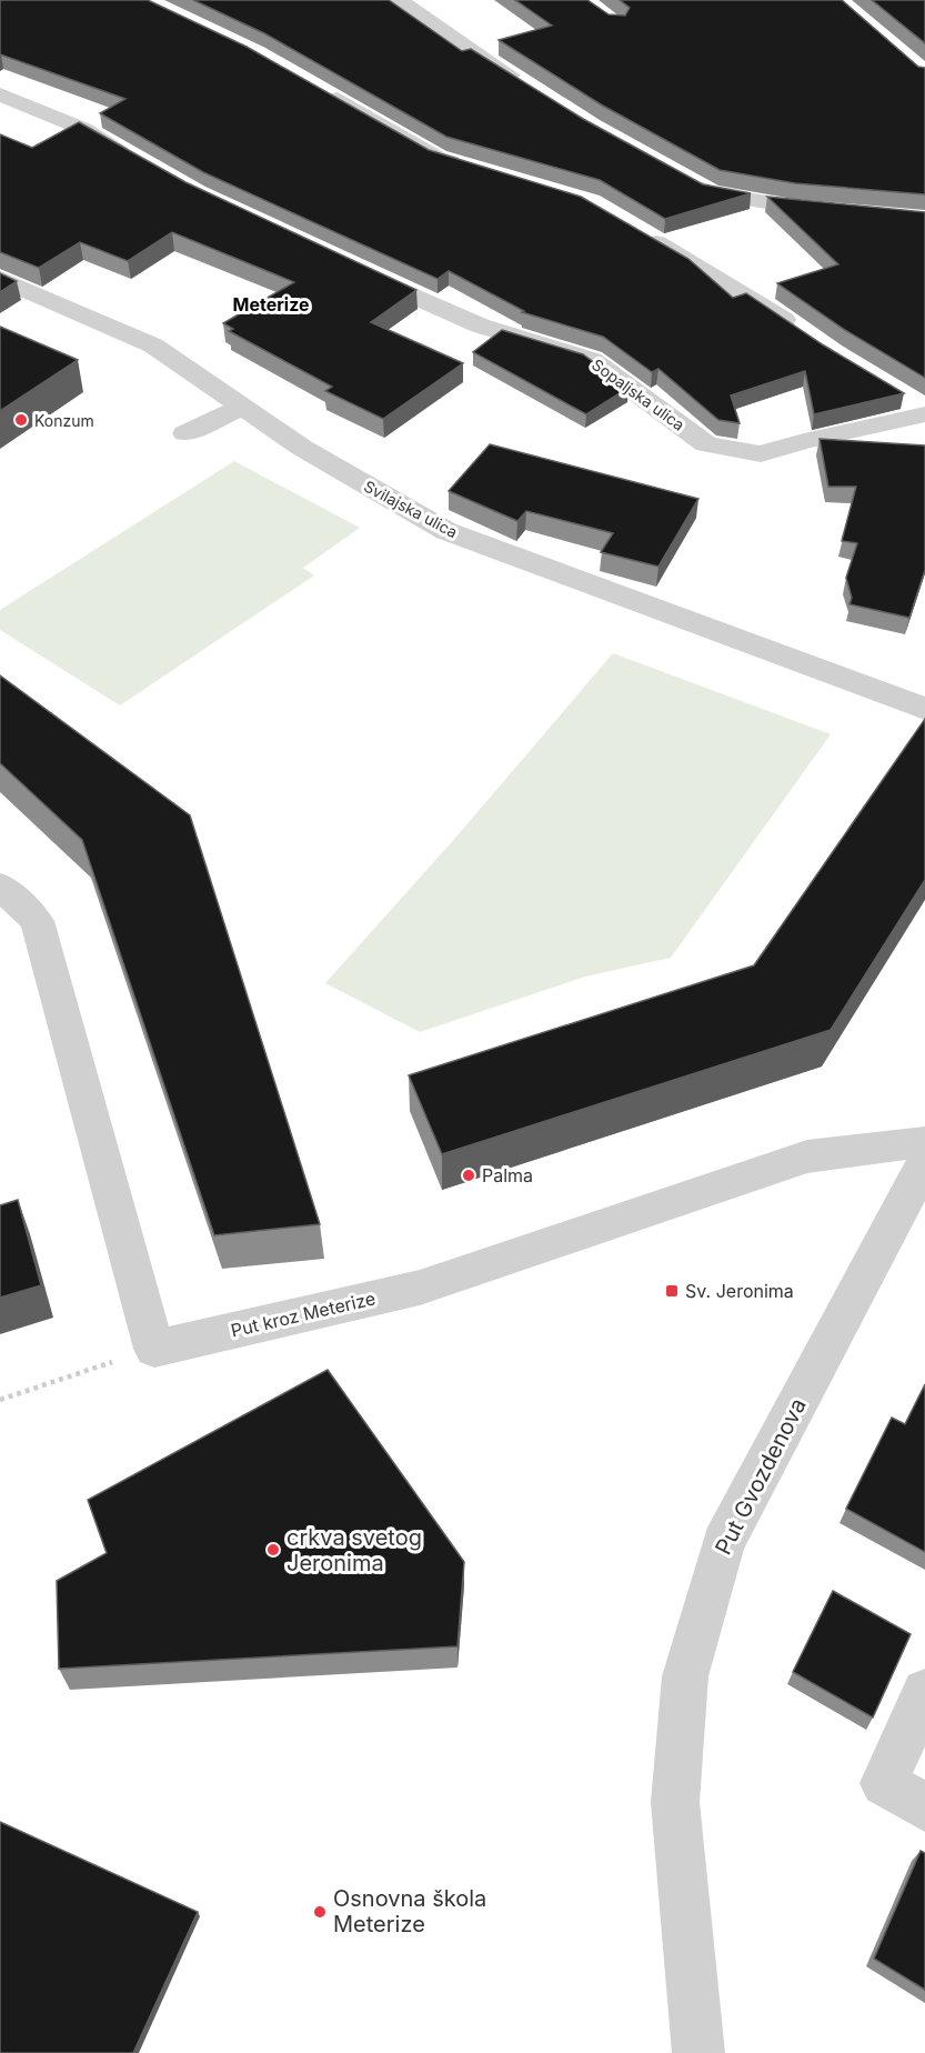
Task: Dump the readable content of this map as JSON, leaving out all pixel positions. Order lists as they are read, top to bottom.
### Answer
{
  "streets": {
    "street": [
      "Sopaljska ulica",
      "Svilajska ulica",
      "Put kroz Meterize",
      "Put Gvozdenova"
    ]
  },
  "districts": ["Meterize"],
  "places": {
    "other": [
      "Konzum",
      "Palma",
      "crkva svetog Jeronima",
      "Osnovna škola Meterize"
    ],
    "transit": ["Sv. Jeronima"]
  }
}
